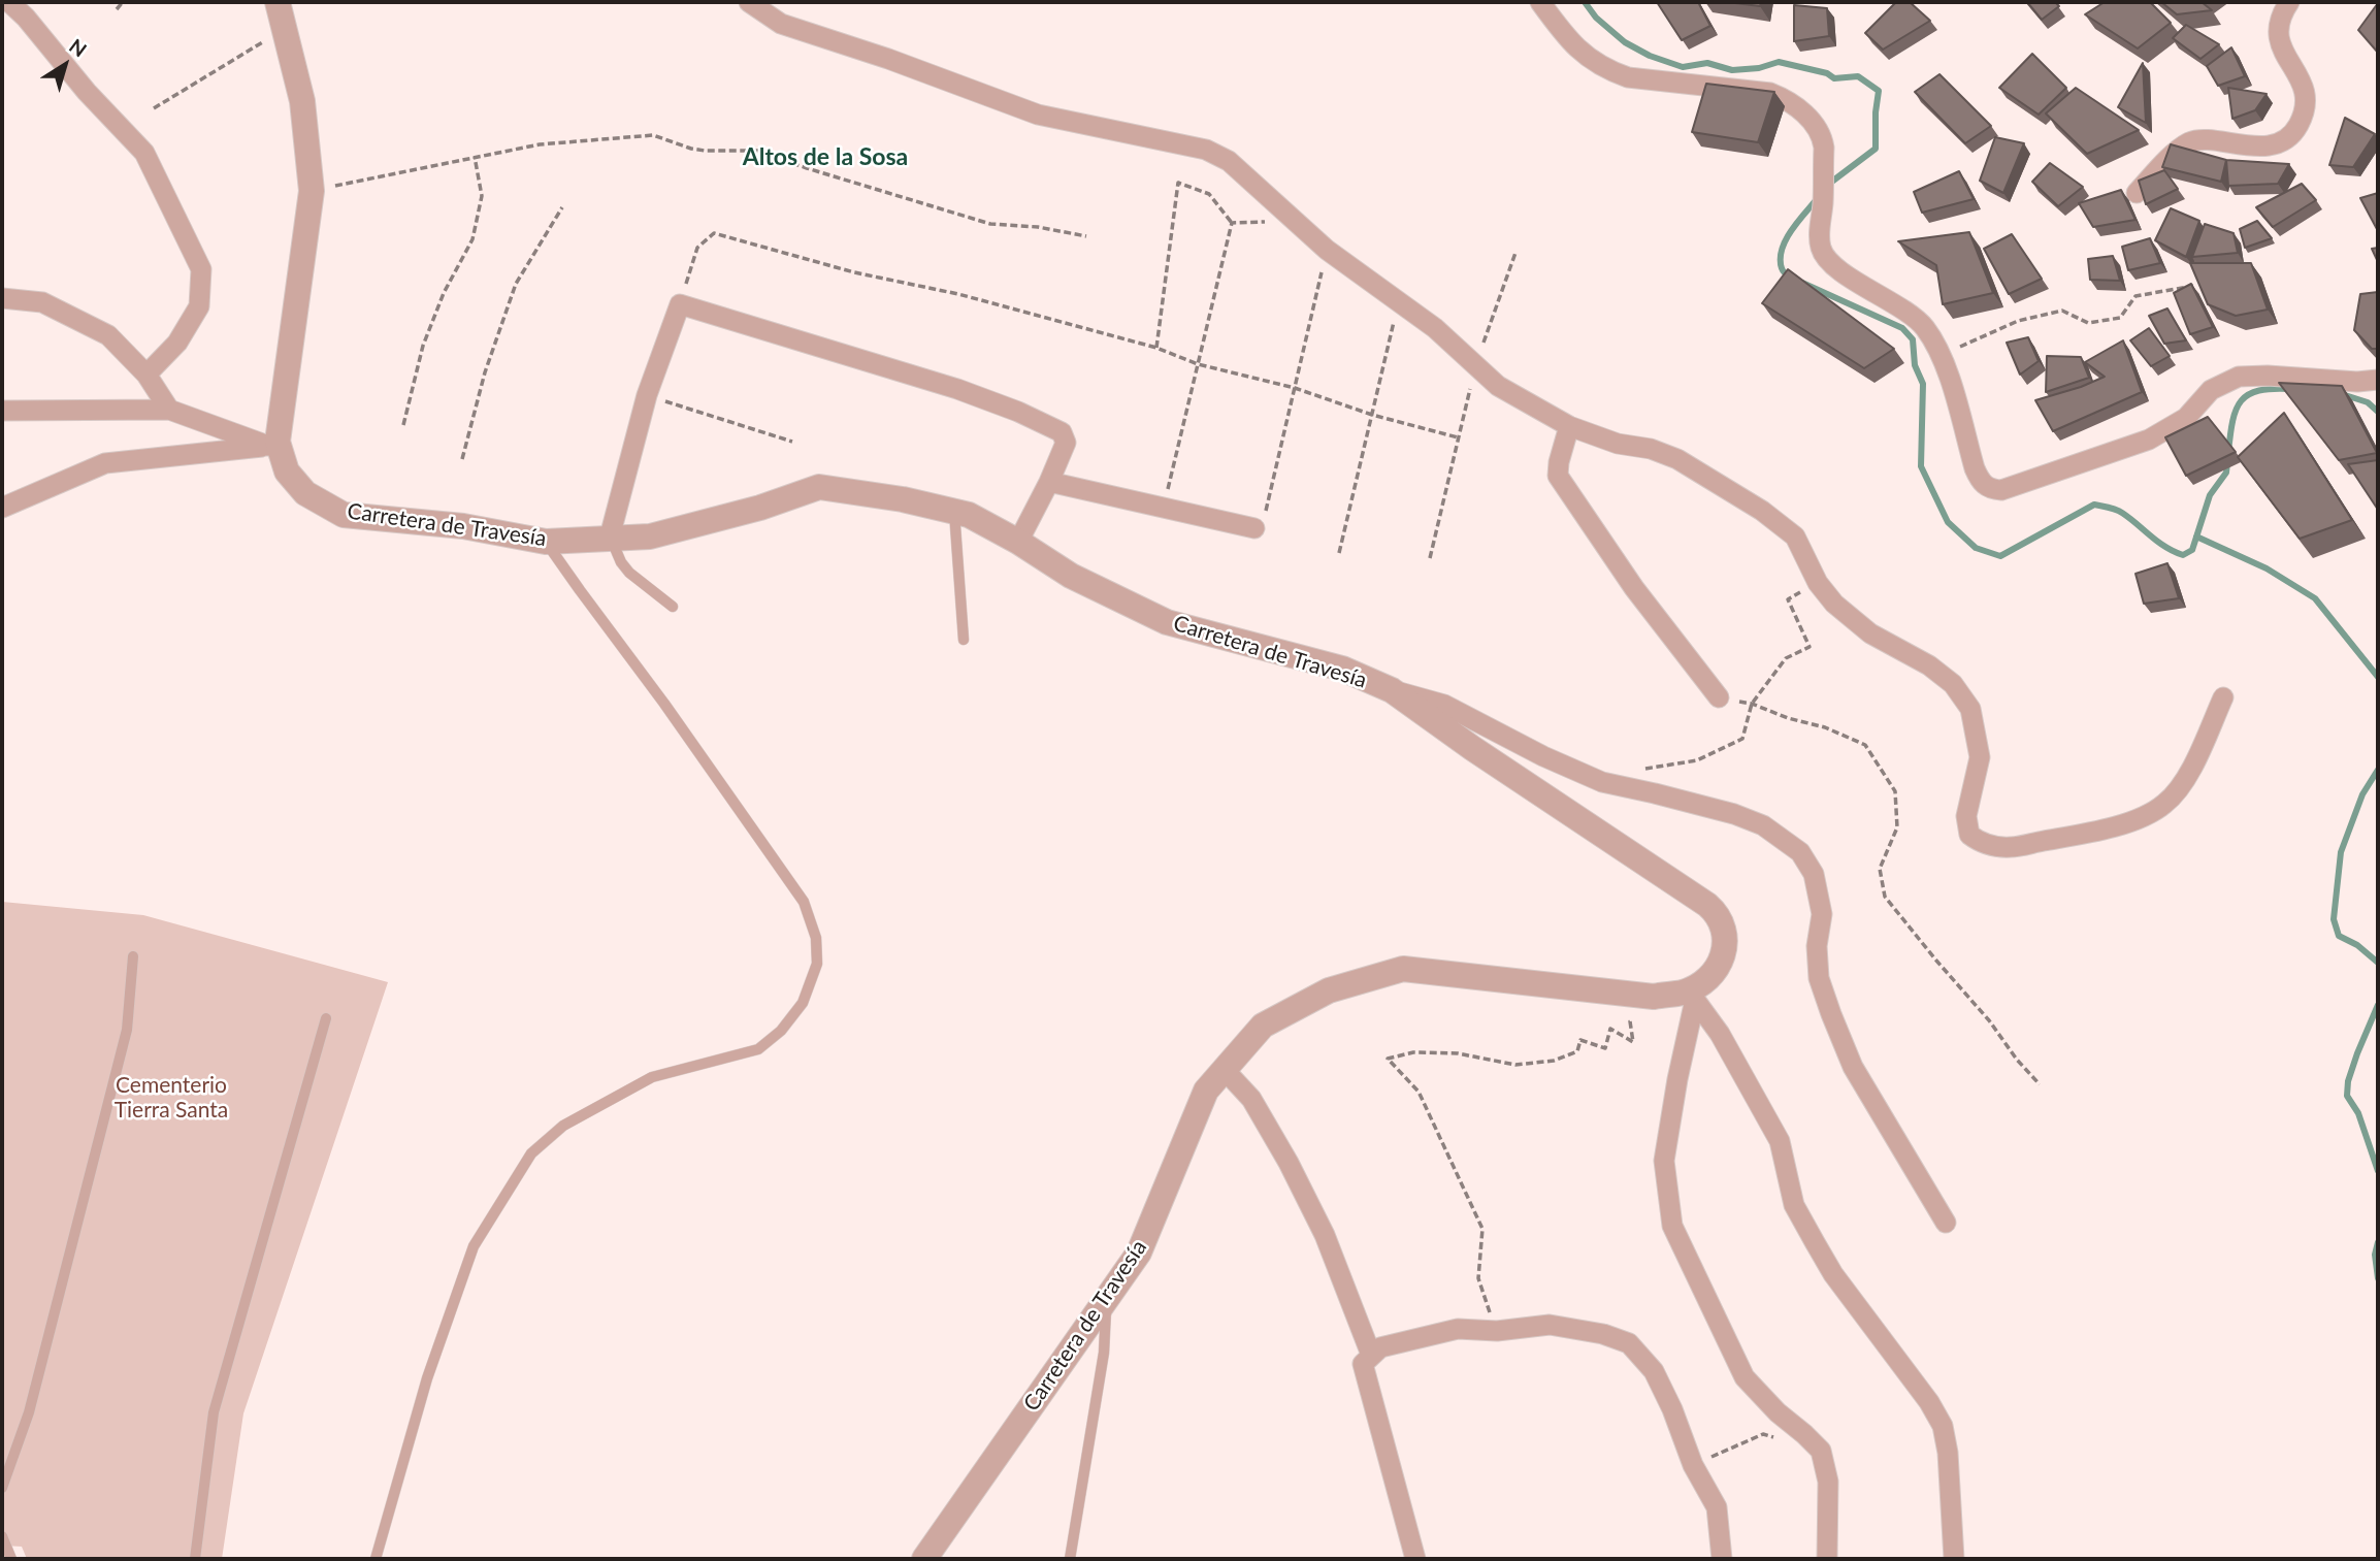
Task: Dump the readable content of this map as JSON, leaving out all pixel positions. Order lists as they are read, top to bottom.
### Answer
{
  "streets": {
    "street": ["Carretera de Travesía"]
  },
  "districts": ["Altos de la Sosa"],
  "parks": ["Cementerio Tierra Santa"],
  "north": "top right"
}
